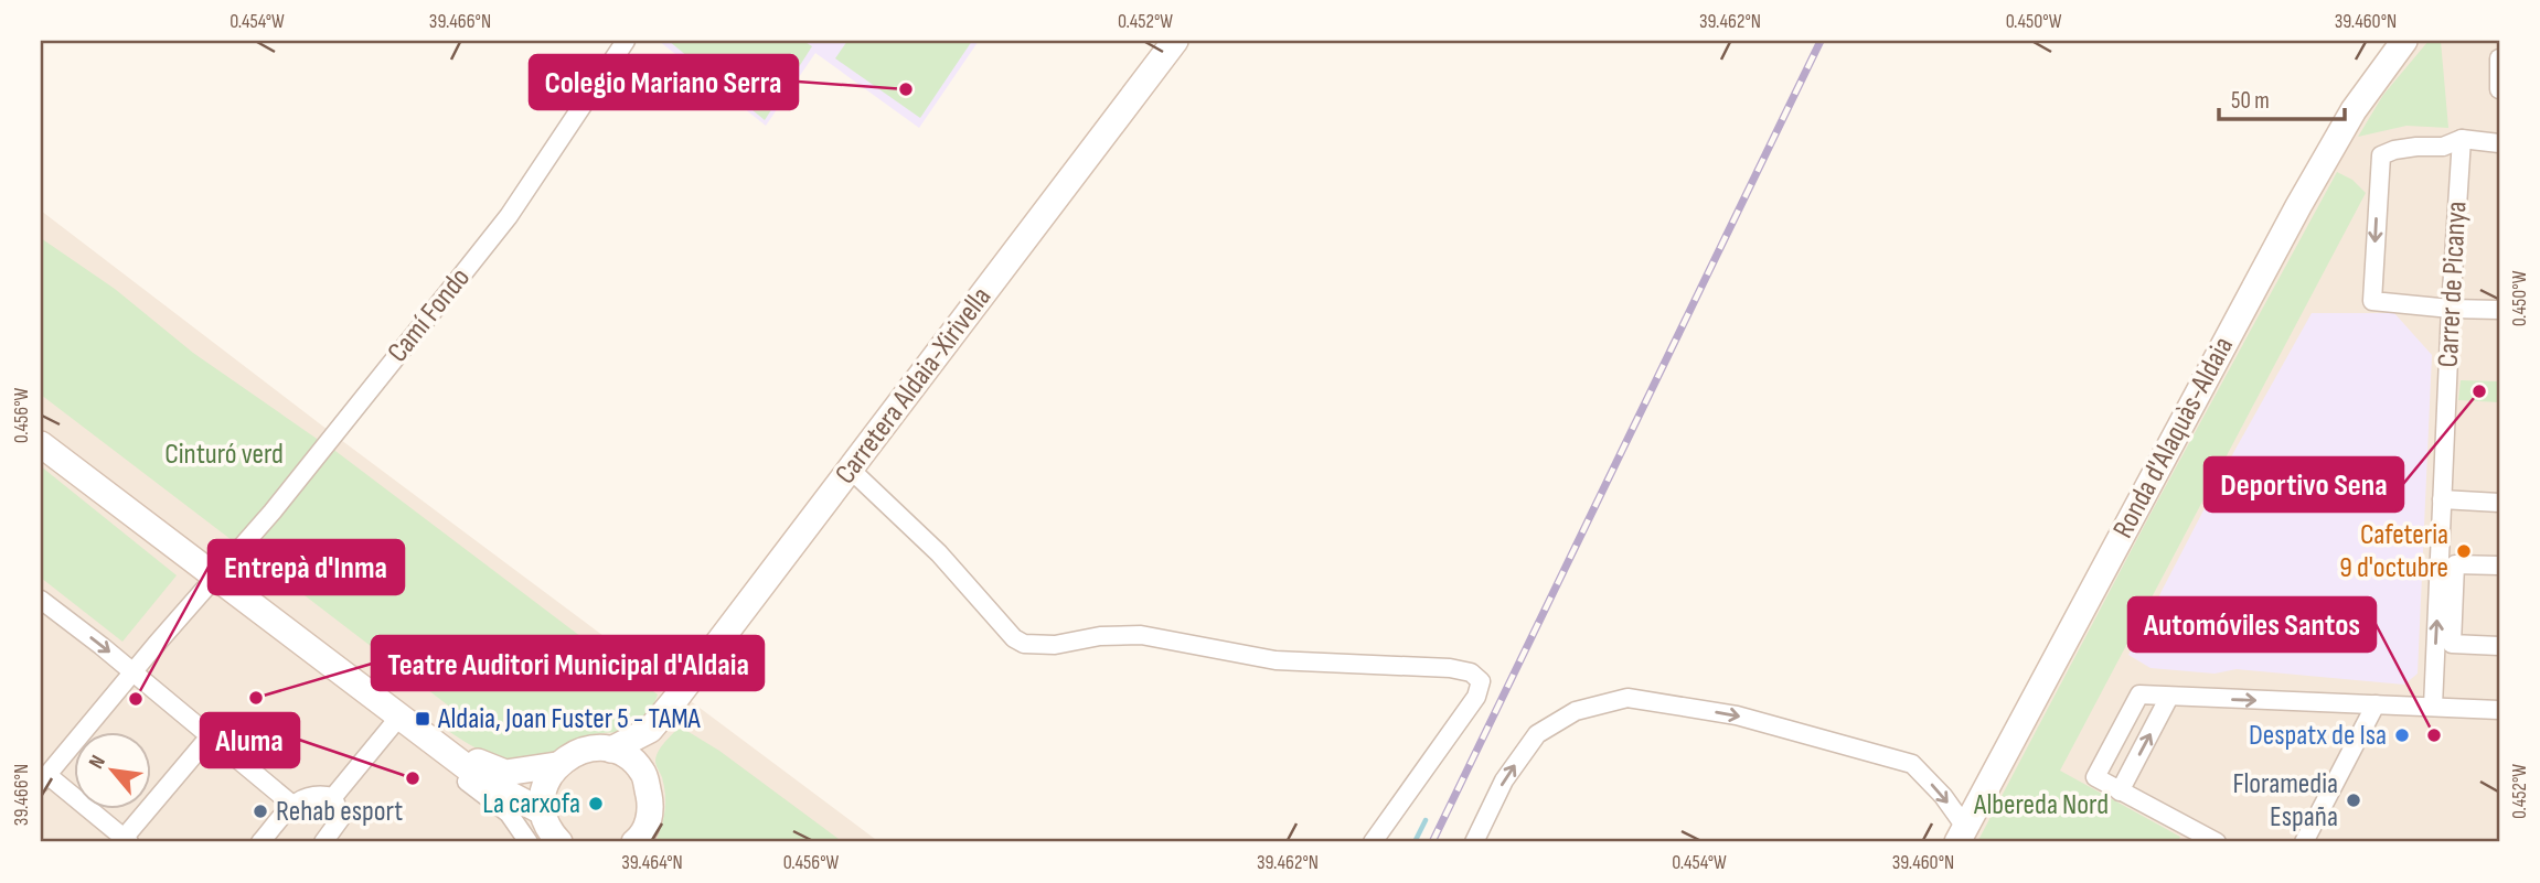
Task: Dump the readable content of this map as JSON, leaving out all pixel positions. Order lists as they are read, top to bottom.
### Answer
{
  "streets": {
    "street": [
      "Carrer de Picanya",
      "Camí Fondo",
      "Carretera Aldaia-Xirivella",
      "Ronda d'Alaquàs-Aldaia"
    ]
  },
  "one_way": ["Carrer de Picanya"],
  "parks": ["Cinturó verd", "Albereda Nord"],
  "places": {
    "other": [
      "Colegio Mariano Serra",
      "Deportivo Sena",
      "Cafeteria 9 d'octubre",
      "Teatre Auditori Municipal d'Aldaia",
      "Entrepà d'Inma",
      "Despatx de Isa",
      "Automóviles Santos",
      "Aluma",
      "Floramedia España",
      "La carxofa",
      "Rehab esport"
    ],
    "transit": ["Aldaia, Joan Fuster 5 - TAMA"]
  },
  "scale_bar": "50 m",
  "north": "top left",
  "coordinates": [
    "0.454°W",
    "39.466°N",
    "0.452°W",
    "39.462°N",
    "0.450°W",
    "39.460°N",
    "0.456°W",
    "39.464°N"
  ]
}
